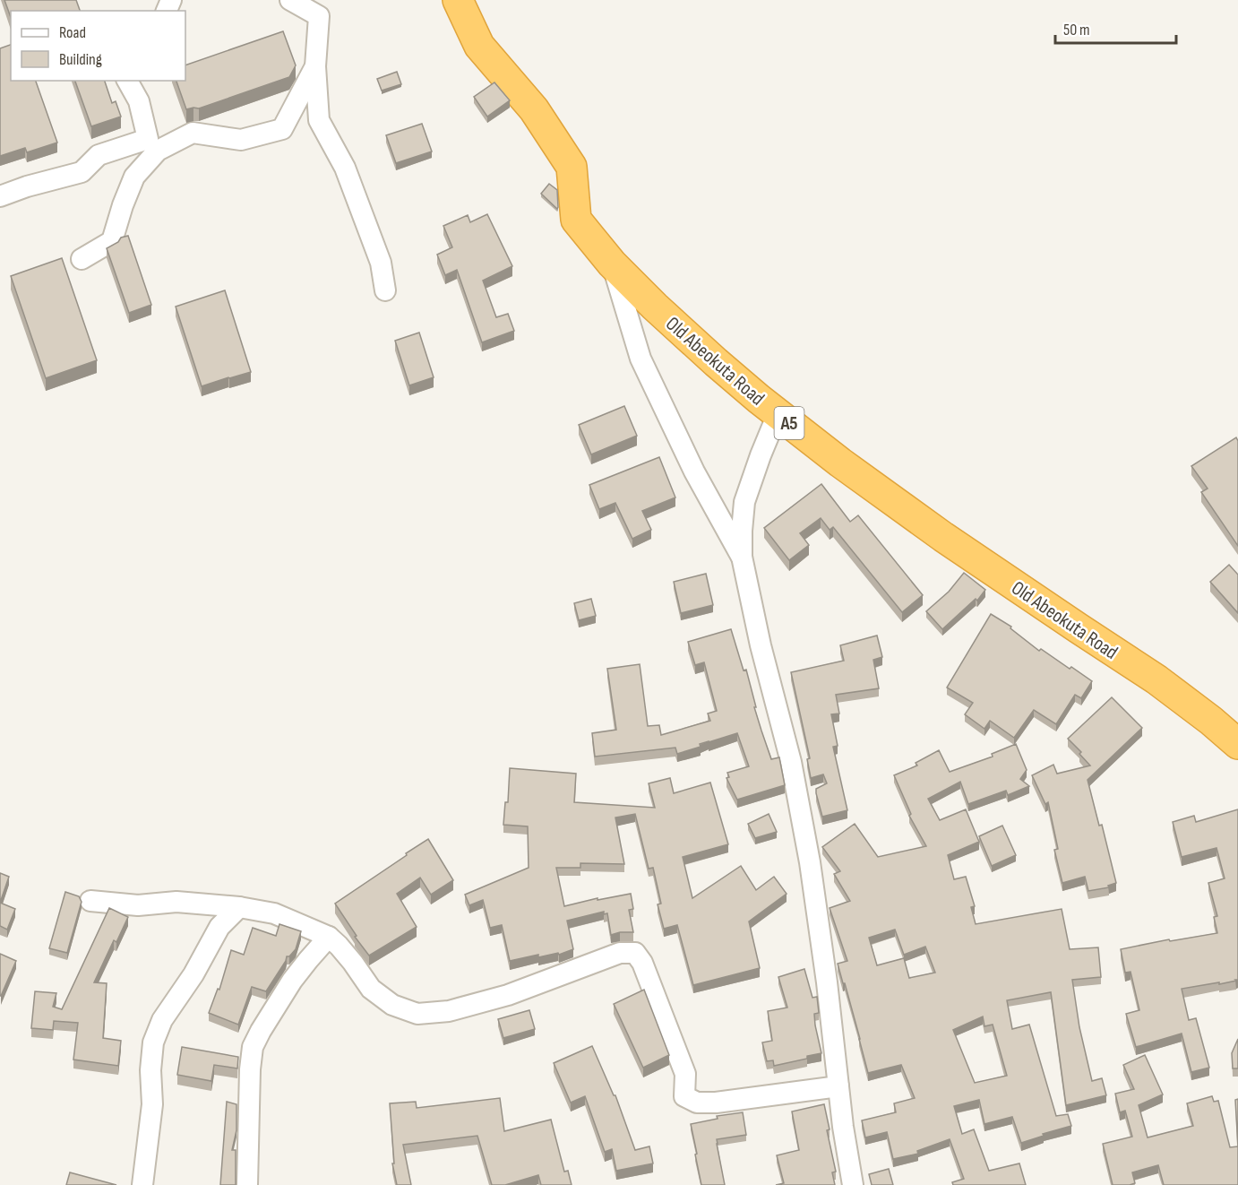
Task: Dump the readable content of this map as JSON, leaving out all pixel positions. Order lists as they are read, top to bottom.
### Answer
{
  "streets": {
    "highway": ["Old Abeokuta Road", "A5"]
  },
  "legend": ["Road", "Building"],
  "scale_bar": "50 m"
}
